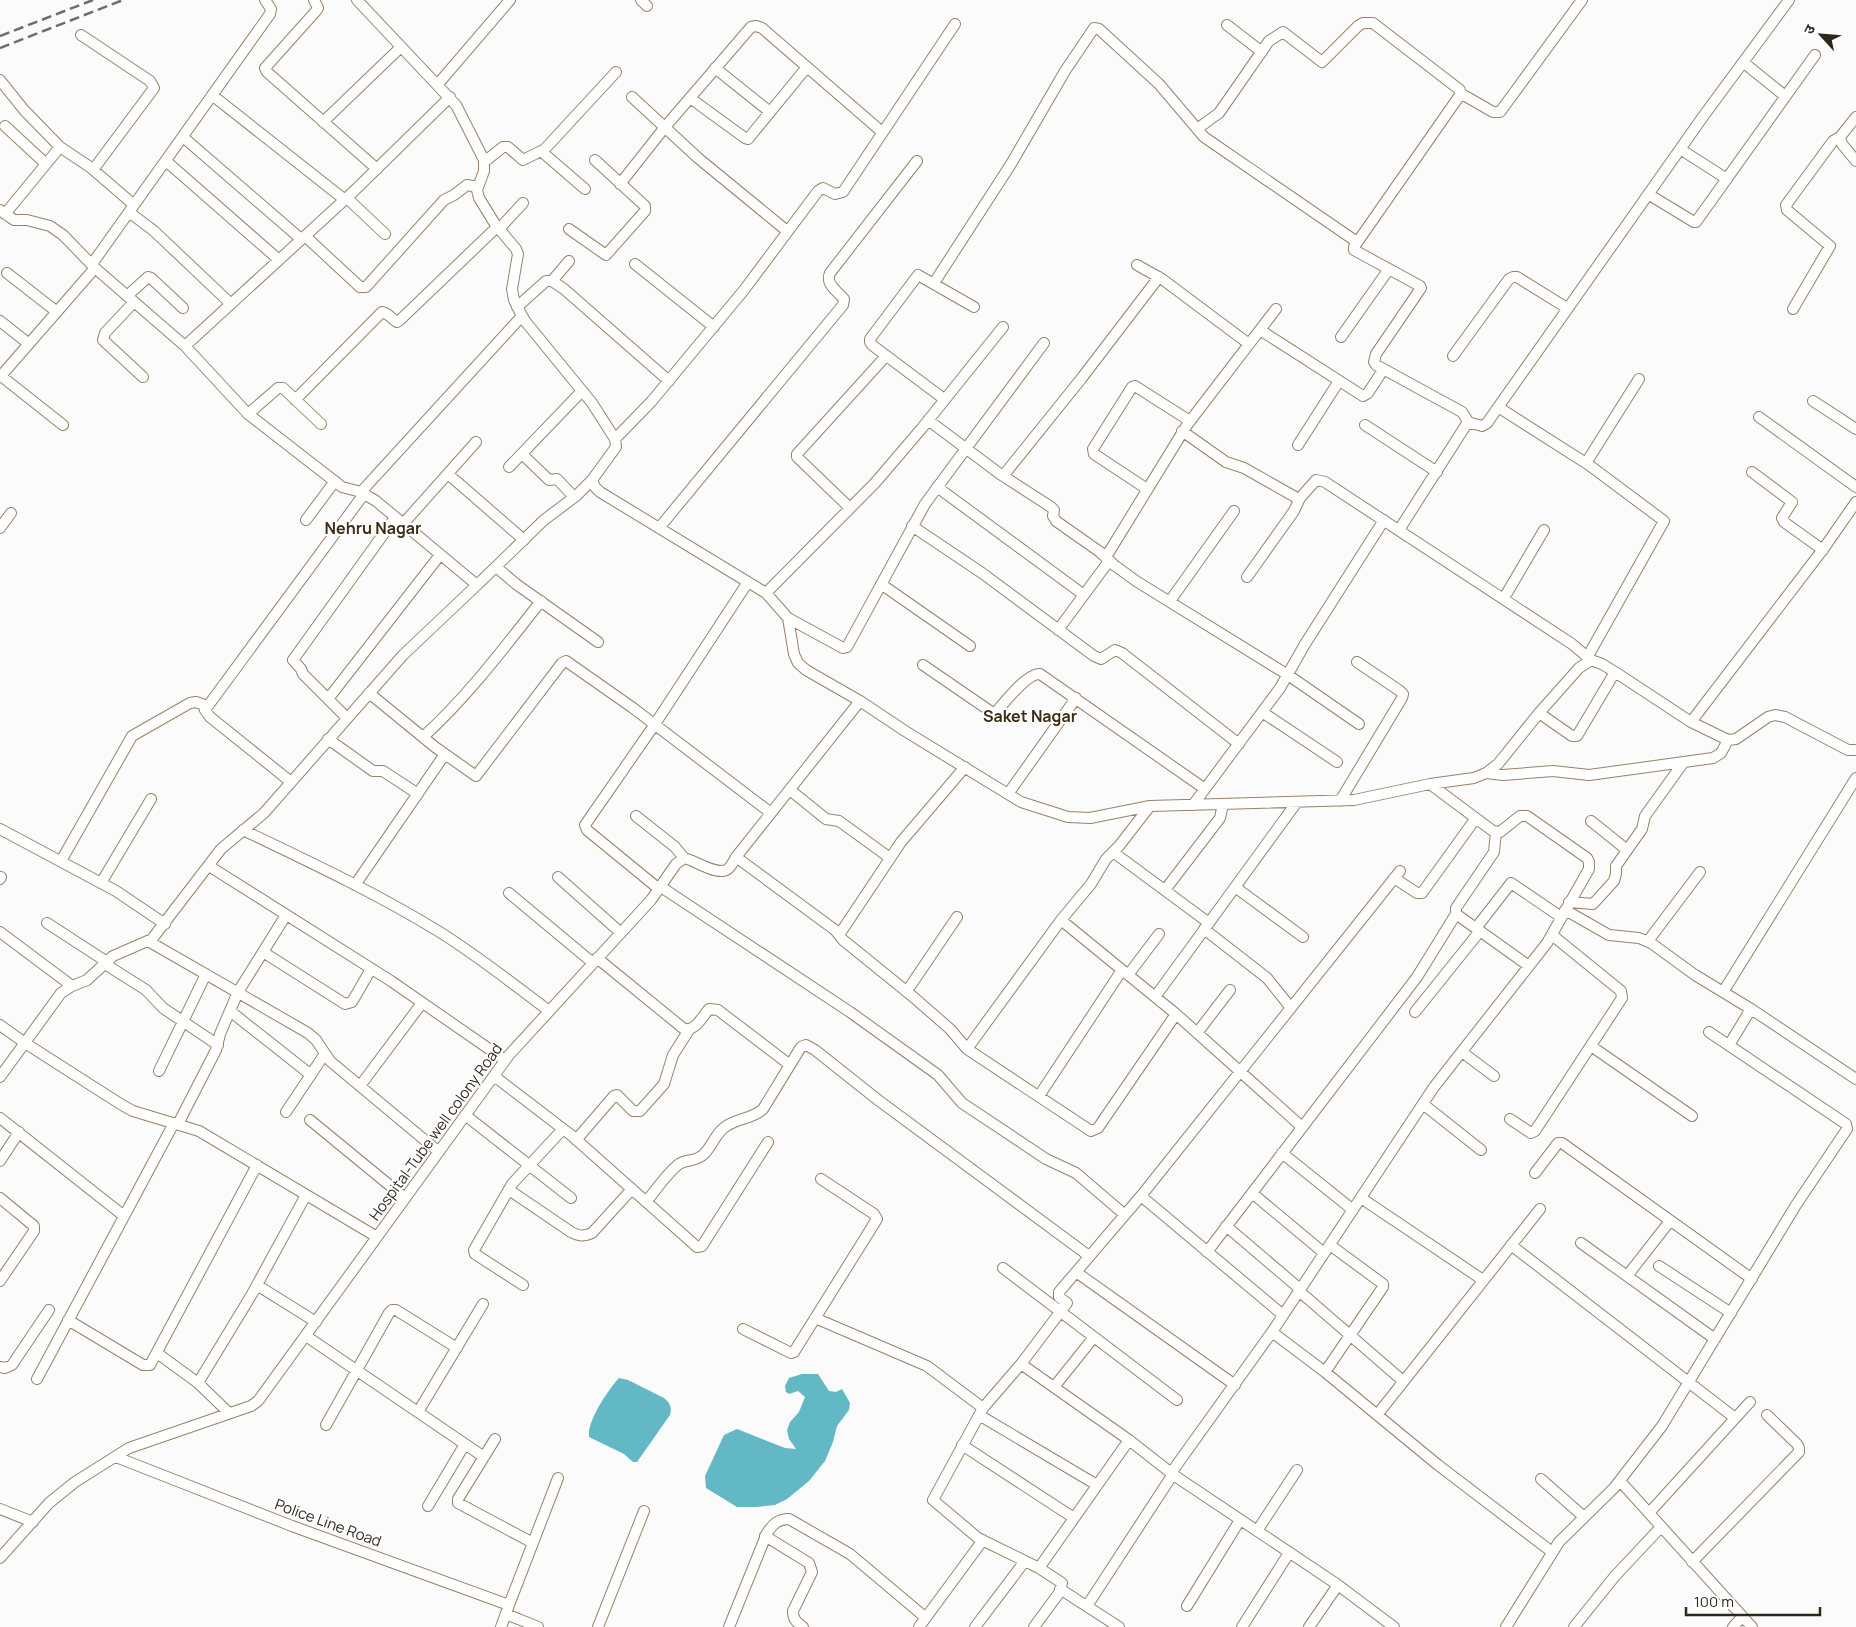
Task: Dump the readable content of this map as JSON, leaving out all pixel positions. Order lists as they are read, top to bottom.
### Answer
{
  "streets": {
    "street": ["Hospital-Tube well colony Road", "Police Line Road"]
  },
  "crossings": [
    ["Hospital-Tube well colony Road", "Police Line Road"]
  ],
  "districts": ["Nehru Nagar", "Saket Nagar"],
  "scale_bar": "100 m",
  "north": "top left"
}
